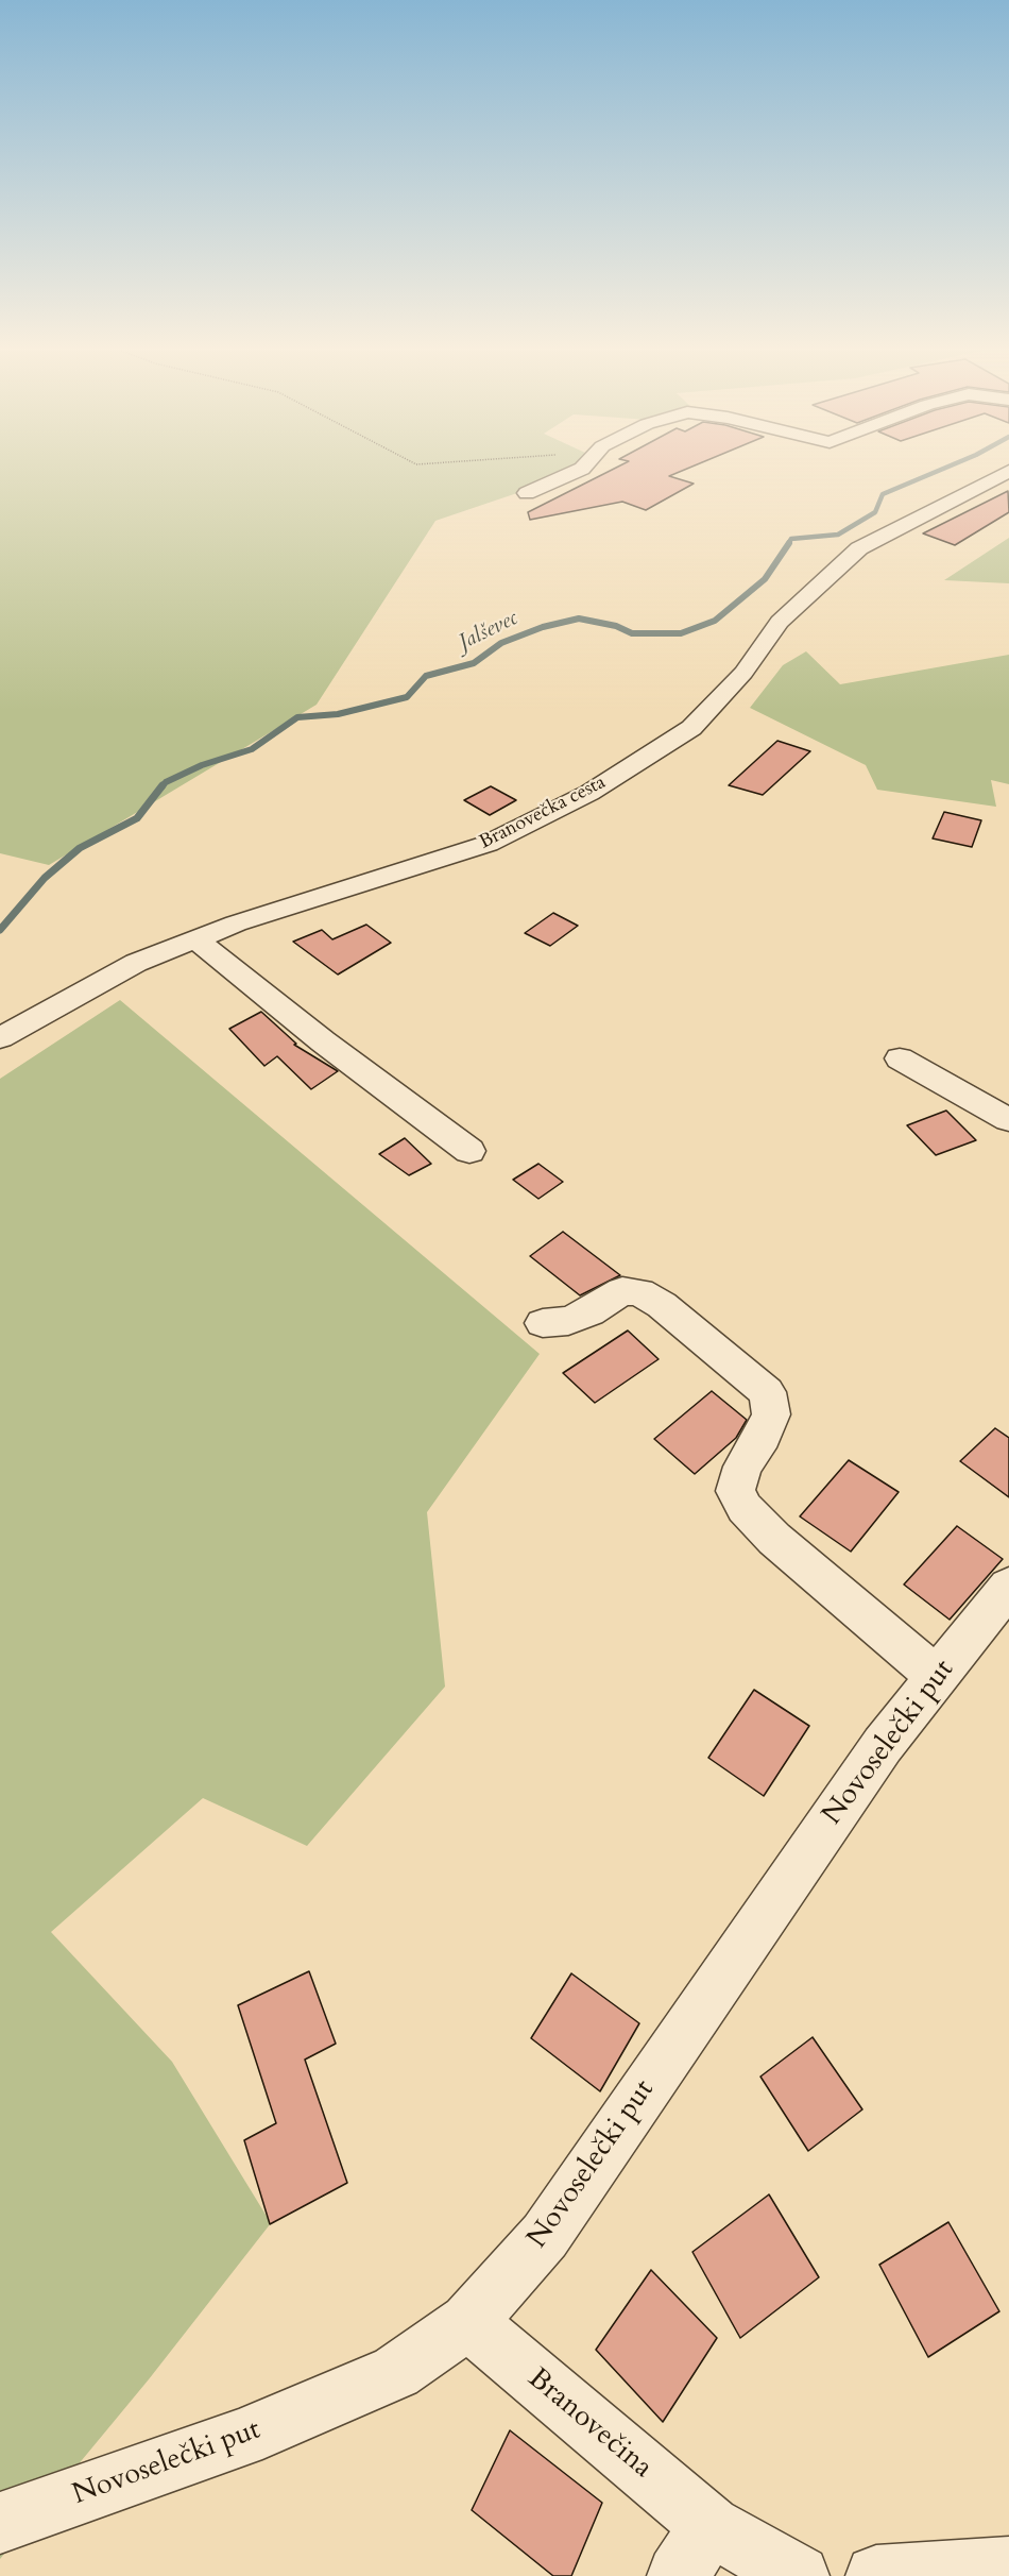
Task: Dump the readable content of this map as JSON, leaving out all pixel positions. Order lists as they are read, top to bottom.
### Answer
{
  "streets": {
    "street": ["Branovečka cesta", "Novoselečki put", "Branovečina"]
  },
  "crossings": [
    ["Novoselečki put", "Branovečina"]
  ],
  "water": ["Jalševec"]
}
